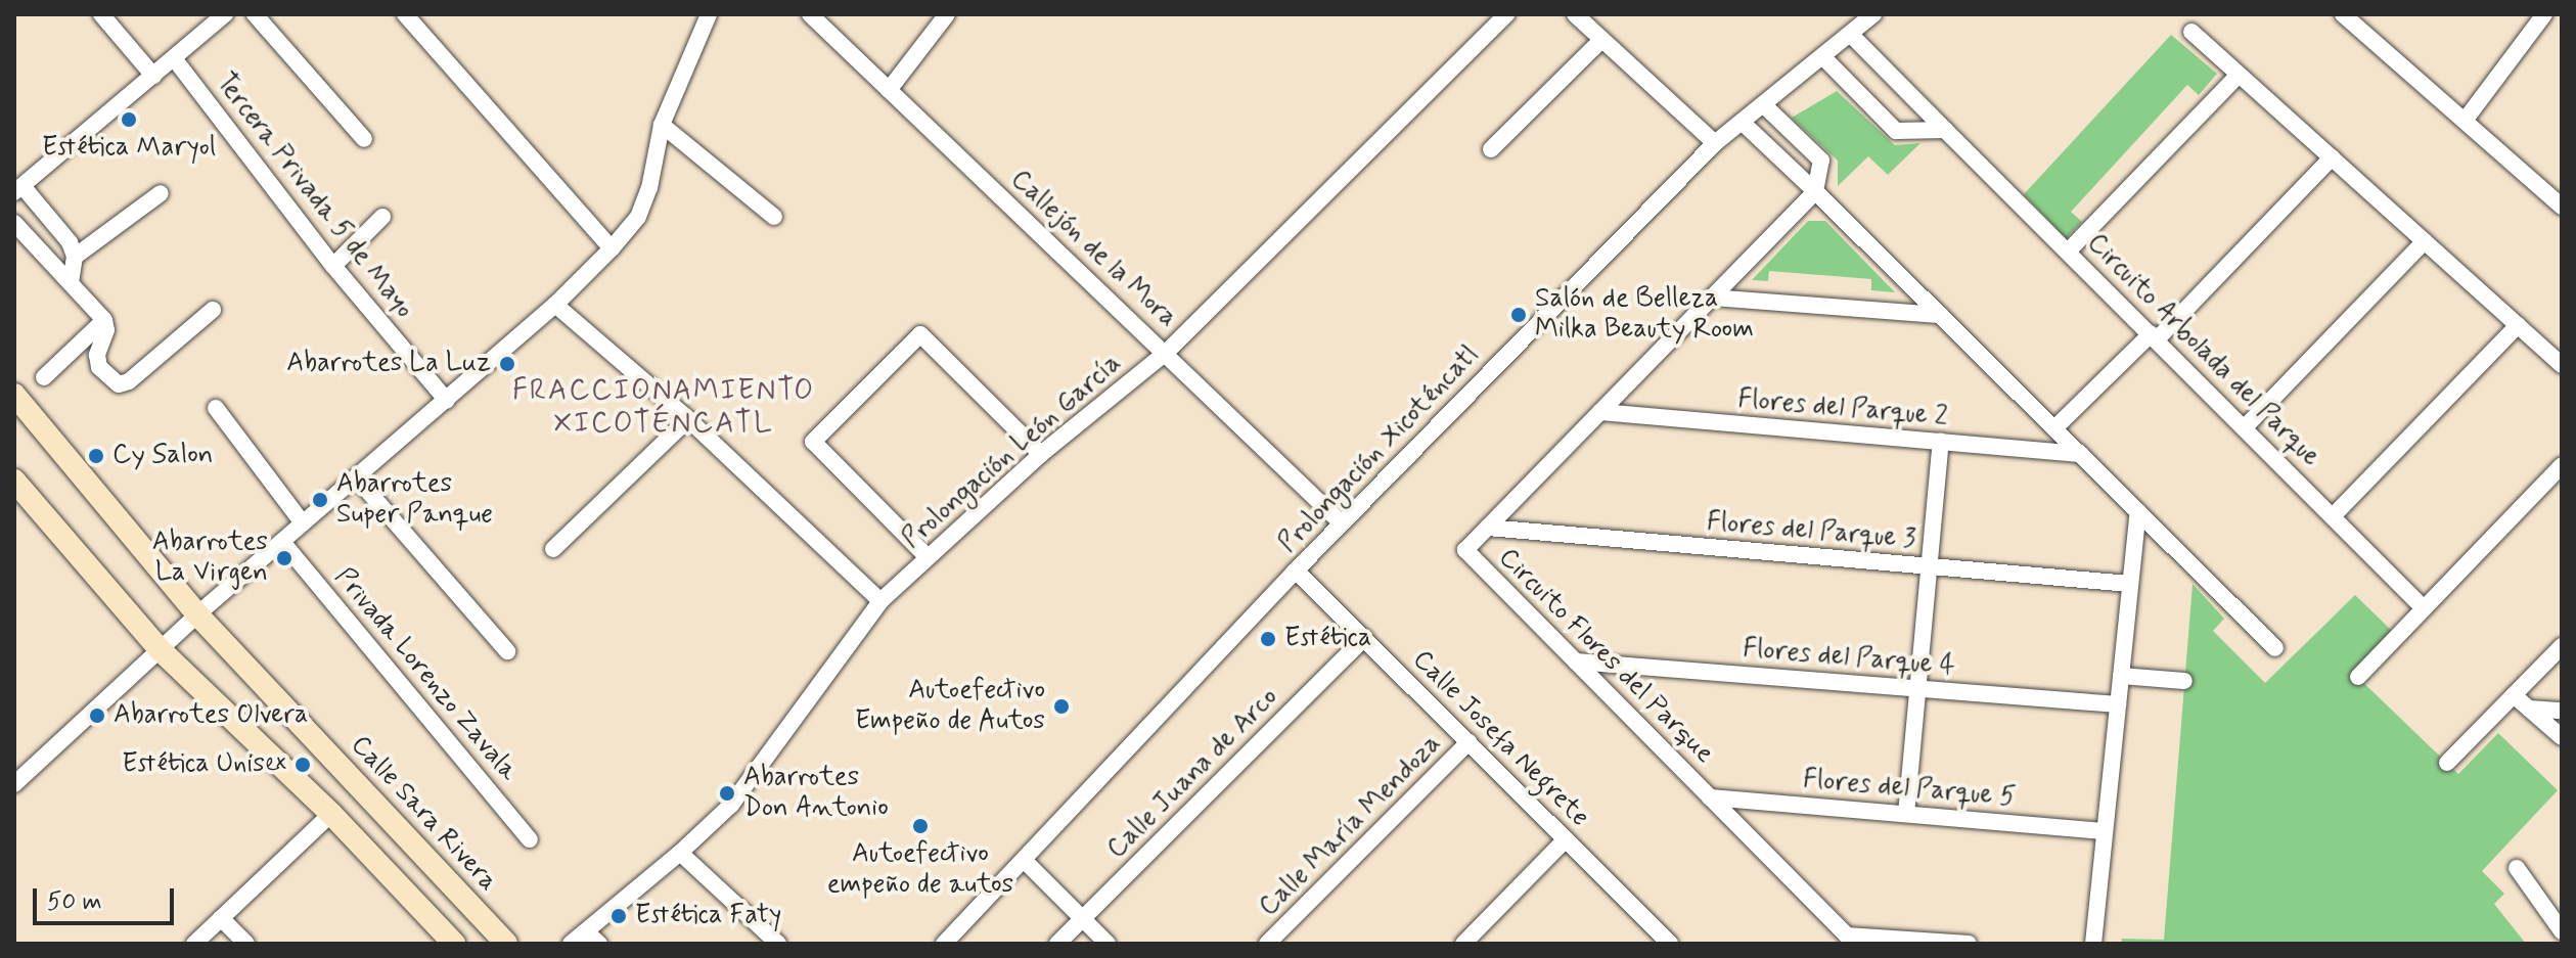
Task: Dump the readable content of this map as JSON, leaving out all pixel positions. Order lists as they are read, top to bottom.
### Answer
{
  "streets": {
    "street": [
      "Tercera Privada 5 de Mayo",
      "Callejón de la Mora",
      "Circuito Arbolada del Parque",
      "Flores del Parque 2",
      "Prolongación Xicoténcatl",
      "Prolongación León García",
      "Flores del Parque 3",
      "Circuito Flores del Parque",
      "Flores del Parque 4",
      "Privada Lorenzo Zavala",
      "Calle Josefa Negrete",
      "Calle Juana de Arco",
      "Flores del Parque 5",
      "Calle Sara Rivera",
      "Calle María Mendoza"
    ]
  },
  "crossings": [
    ["Callejón de la Mora", "Prolongación Xicoténcatl"],
    ["Callejón de la Mora", "Prolongación León García"],
    ["Circuito Arbolada del Parque", "Prolongación Xicoténcatl"],
    ["Flores del Parque 2", "Circuito Flores del Parque"],
    ["Prolongación Xicoténcatl", "Calle Josefa Negrete"],
    ["Flores del Parque 3", "Circuito Flores del Parque"],
    ["Circuito Flores del Parque", "Flores del Parque 4"],
    ["Circuito Flores del Parque", "Flores del Parque 5"],
    ["Calle Josefa Negrete", "Calle Juana de Arco"],
    ["Calle Josefa Negrete", "Calle María Mendoza"]
  ],
  "districts": ["FRACCIONAMIENTO XICOTÉNCATL"],
  "places": [
    "Estética Maryol",
    "Salón de Belleza Milka Beauty Room",
    "Abarrotes La Luz",
    "Cy Salon",
    "Abarrotes Super Panque",
    "Abarrotes La Virgen",
    "Estética",
    "Autoefectivo Empeño de Autos",
    "Abarrotes Olvera",
    "Estética Unisex",
    "Abarrotes Don Antonio",
    "Autoefectivo empeño de autos",
    "Estética Faty"
  ],
  "scale_bar": "50 m"
}
